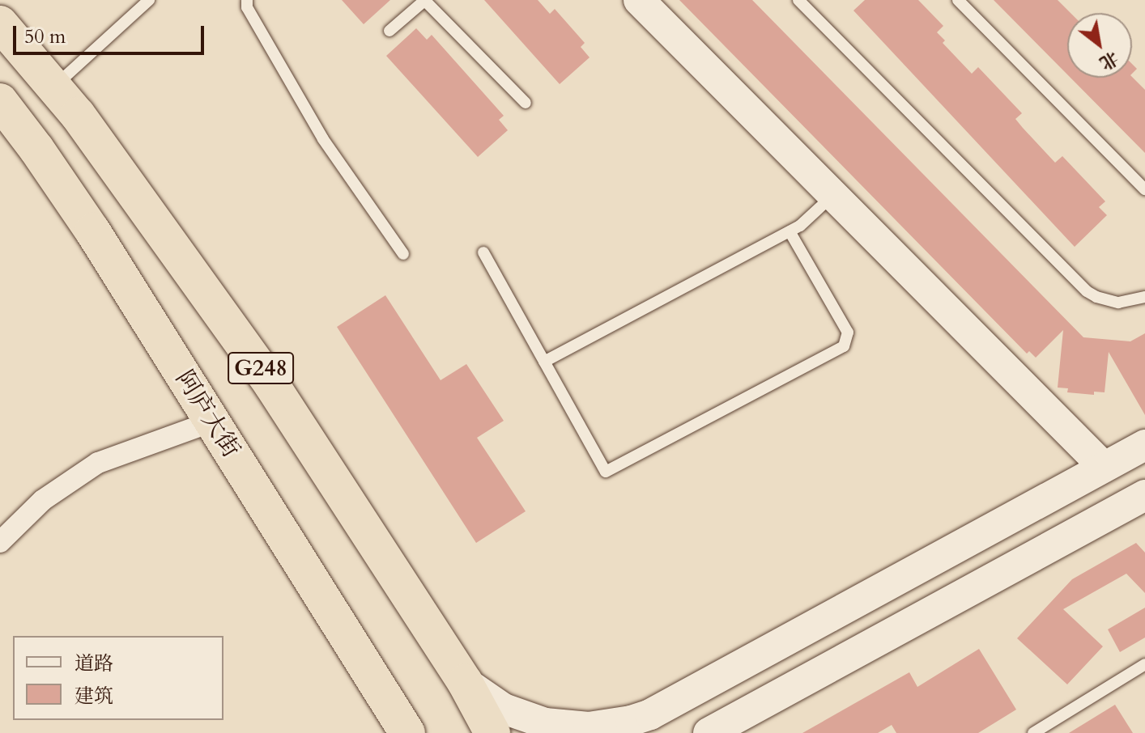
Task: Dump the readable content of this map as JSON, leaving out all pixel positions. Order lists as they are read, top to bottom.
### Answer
{
  "streets": {
    "highway": ["G248", "阿庐大街"]
  },
  "legend": ["道路", "建筑"],
  "scale_bar": "50 m",
  "north": "bottom right"
}
